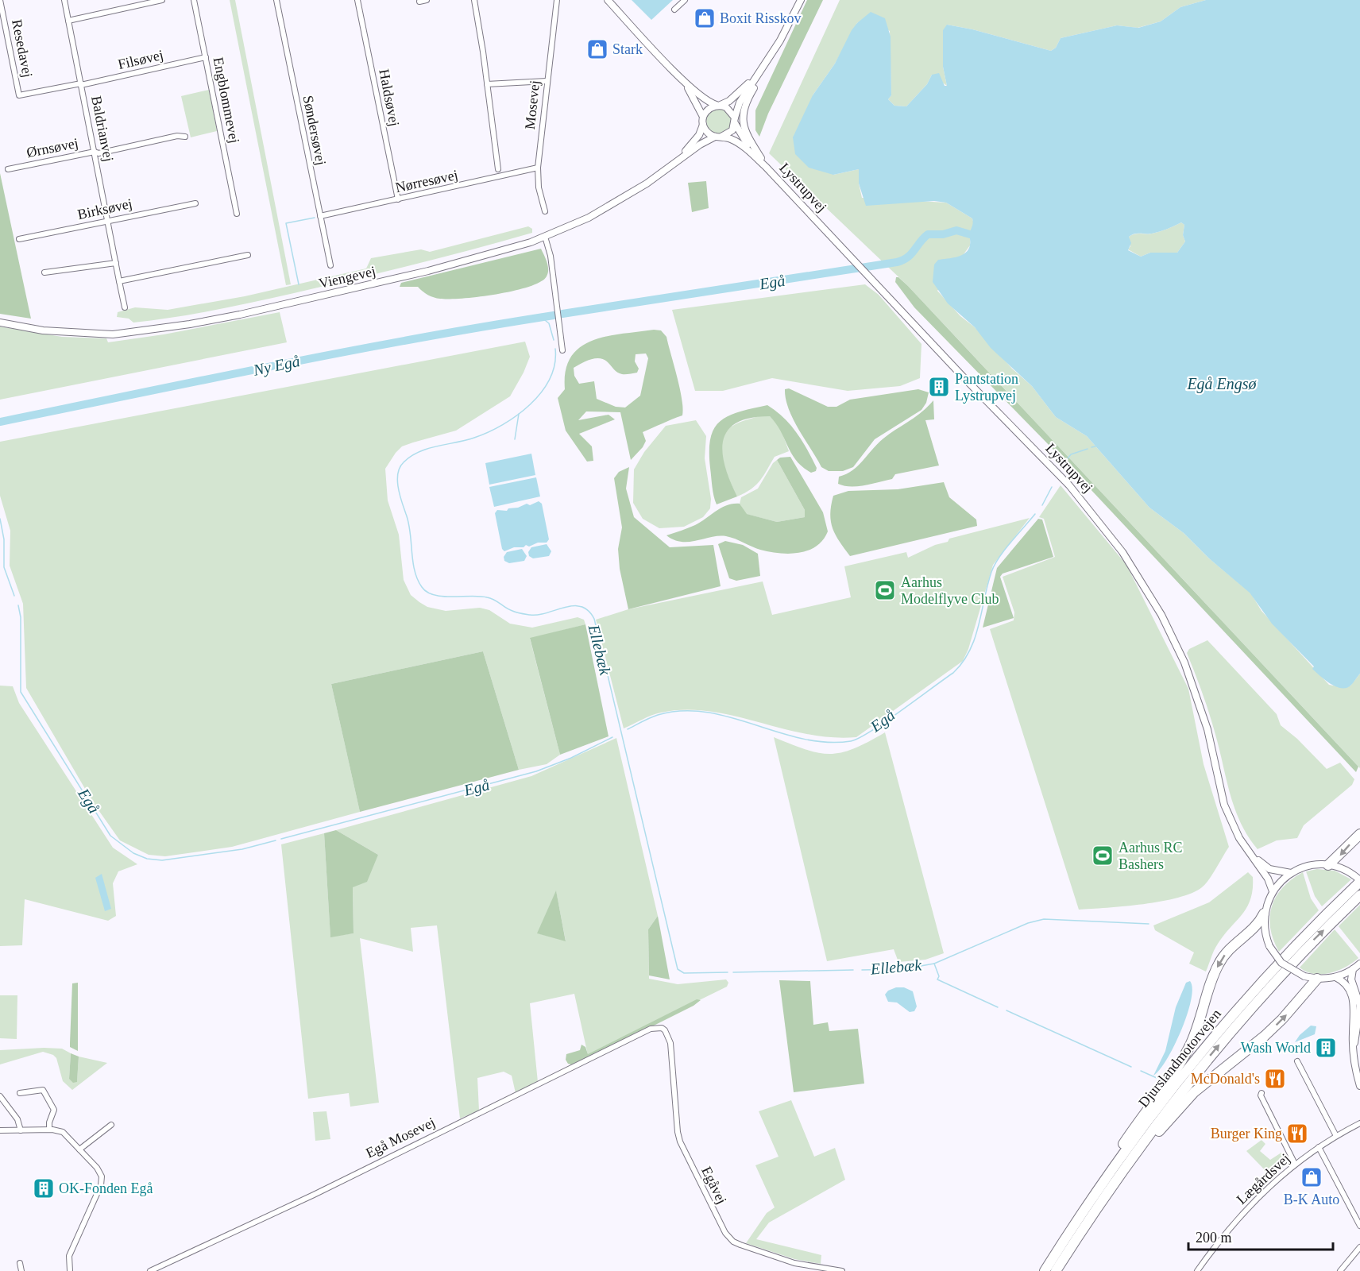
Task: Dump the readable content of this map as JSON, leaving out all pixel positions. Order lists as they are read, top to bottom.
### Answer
{
  "streets": {
    "highway": ["Djurslandmotorvejen"],
    "street": [
      "Resedavej",
      "Filsøvej",
      "Haldsøvej",
      "Engblommevej",
      "Mosevej",
      "Baldrianvej",
      "Søndersøvej",
      "Ørnsøvej",
      "Nørresøvej",
      "Lystrupvej",
      "Birksøvej",
      "Viengevej",
      "Egå Mosevej",
      "Lægårdsvej",
      "Egåvej"
    ]
  },
  "crossings": [
    ["Resedavej", "Filsøvej"],
    ["Resedavej", "Baldrianvej"],
    ["Filsøvej", "Engblommevej"],
    ["Filsøvej", "Baldrianvej"],
    ["Haldsøvej", "Nørresøvej"],
    ["Mosevej", "Nørresøvej"],
    ["Baldrianvej", "Ørnsøvej"],
    ["Baldrianvej", "Birksøvej"],
    ["Søndersøvej", "Nørresøvej"],
    ["Lystrupvej", "Viengevej"],
    ["Egå Mosevej", "Egåvej"]
  ],
  "water": [
    "Egå",
    "Ny Egå",
    "Egå Engsø",
    "Ellebæk"
  ],
  "places": {
    "shop": ["Boxit Risskov", "Stark", "B-K Auto"],
    "building": ["Pantstation Lystrupvej", "Wash World", "OK-Fonden Egå"],
    "sports": ["Aarhus Modelflyve Club", "Aarhus RC Bashers"],
    "restaurant": ["McDonald's", "Burger King"]
  },
  "scale_bar": "200 m"
}
